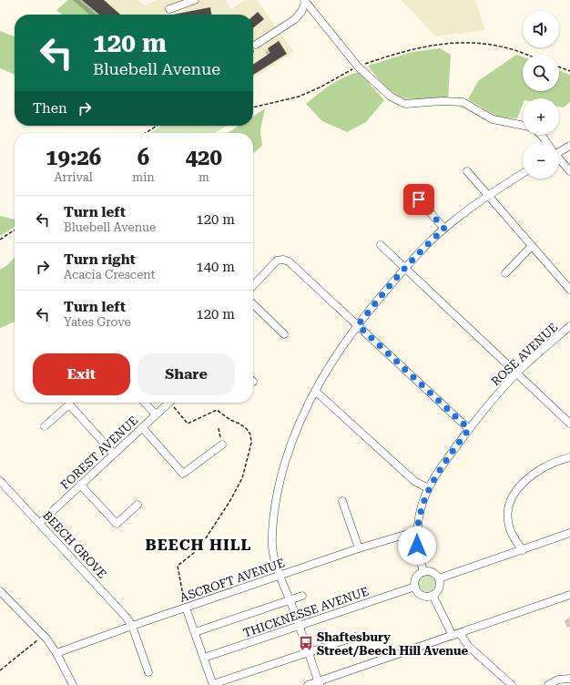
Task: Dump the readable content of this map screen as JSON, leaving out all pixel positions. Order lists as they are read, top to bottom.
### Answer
{
  "streets": {
    "street": [
      "ROSE AVENUE",
      "FOREST AVENUE",
      "BEECH GROVE",
      "ASCROFT AVENUE",
      "THICKNESSE AVENUE"
    ]
  },
  "crossings": [
    ["ROSE AVENUE", "ASCROFT AVENUE"],
    ["ROSE AVENUE", "THICKNESSE AVENUE"],
    ["FOREST AVENUE", "BEECH GROVE"],
    ["BEECH GROVE", "ASCROFT AVENUE"]
  ],
  "districts": ["BEECH HILL"],
  "places": {
    "bus stop": ["Shaftesbury Street/Beech Hill Avenue"]
  },
  "page": {
    "map_buttons": ["+", "−"],
    "turn": ["120 m", "Bluebell Avenue"],
    "then": "Then",
    "eta": [
      "19:26",
      "Arrival",
      "6",
      "min",
      "420",
      "m"
    ],
    "list": [
      {
        "name": "Turn left",
        "note": "Bluebell Avenue",
        "value": "120 m"
      },
      {
        "name": "Turn right",
        "note": "Acacia Crescent",
        "value": "140 m"
      },
      {
        "name": "Turn left",
        "note": "Yates Grove",
        "value": "120 m"
      }
    ],
    "buttons": ["Exit", "Share"]
  }
}
